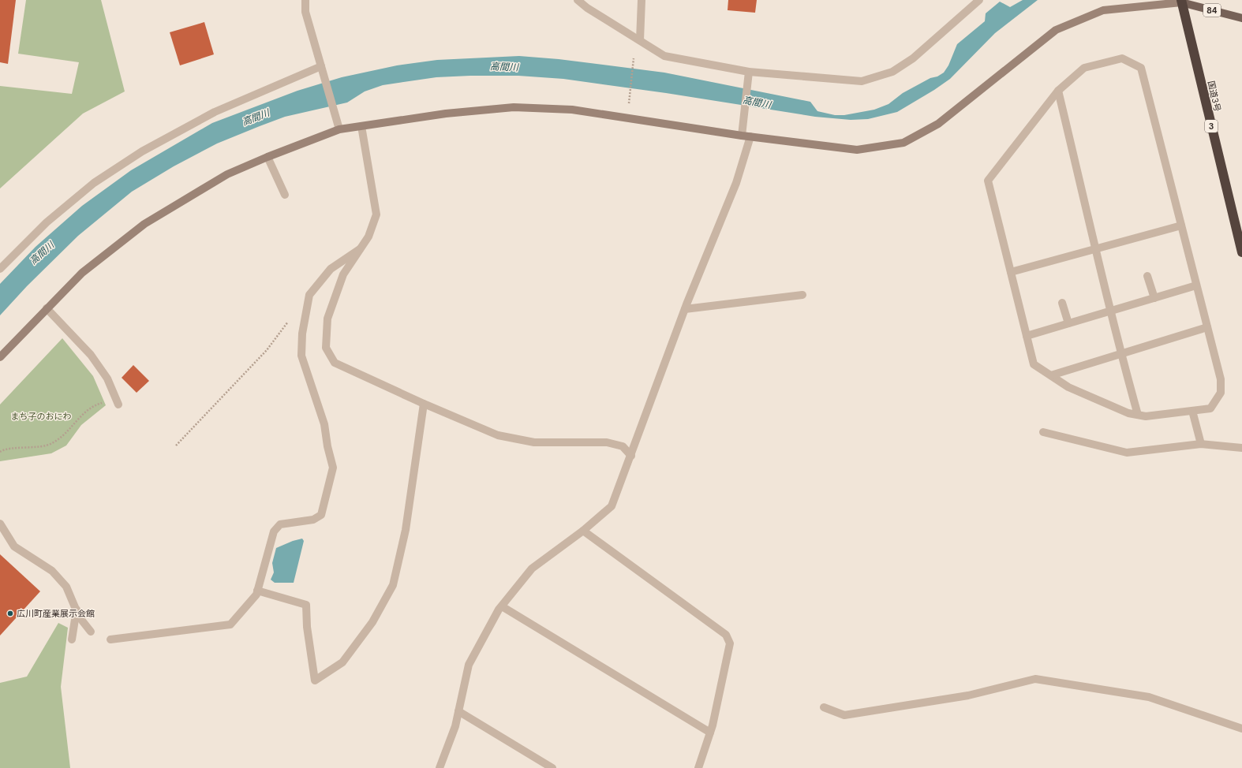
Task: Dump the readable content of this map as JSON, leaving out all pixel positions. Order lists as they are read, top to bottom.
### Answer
{
  "streets": {
    "highway": ["国道3号", "3"],
    "main road": ["84"]
  },
  "crossings": [
    ["84", "国道3号"]
  ],
  "water": ["高間川"],
  "parks": ["まち子のおにわ"],
  "places": ["広川町産業展示会館"]
}
